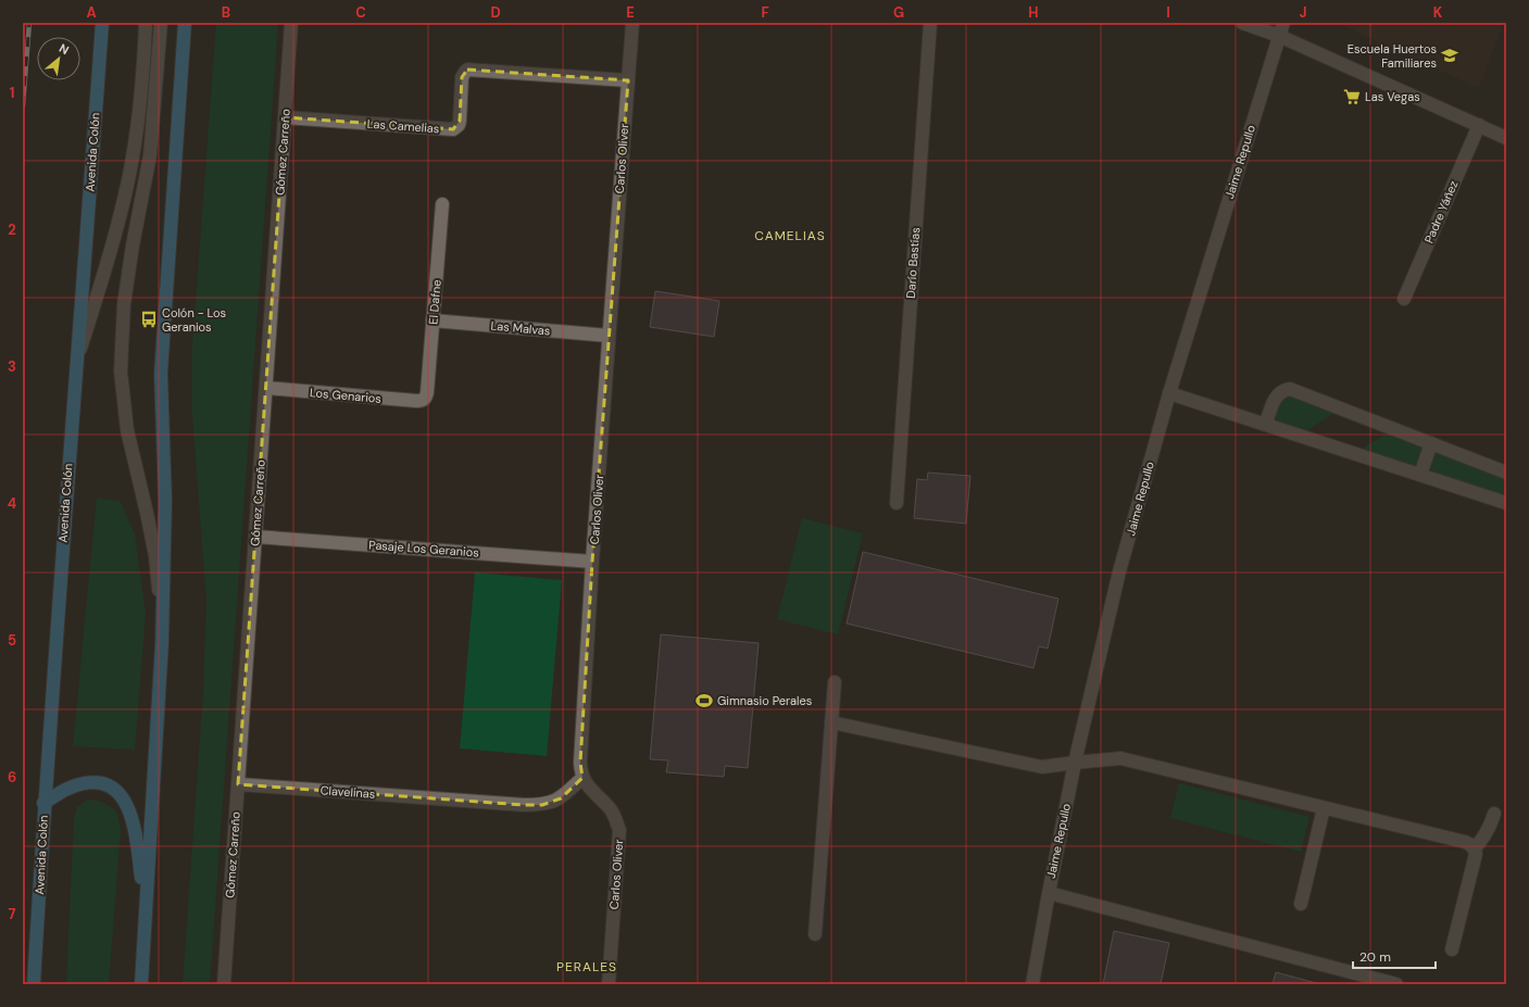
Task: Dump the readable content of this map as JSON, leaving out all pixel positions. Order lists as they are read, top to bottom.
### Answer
{
  "streets": {
    "main road": ["Avenida Colón"],
    "street": [
      "Las Camelias",
      "Gómez Carreño",
      "Carlos Oliver",
      "Jaime Repullo",
      "Padre Yáñez",
      "Darío Bastías",
      "El Dafne",
      "Las Malvas",
      "Los Genarios",
      "Pasaje Los Geranios",
      "Clavelinas"
    ]
  },
  "crossings": [
    ["Las Camelias", "Gómez Carreño"],
    ["Las Camelias", "Carlos Oliver"],
    ["Gómez Carreño", "Los Genarios"],
    ["Gómez Carreño", "Pasaje Los Geranios"],
    ["Gómez Carreño", "Clavelinas"],
    ["Carlos Oliver", "Las Malvas"],
    ["Carlos Oliver", "Pasaje Los Geranios"],
    ["Carlos Oliver", "Clavelinas"],
    ["El Dafne", "Las Malvas"],
    ["El Dafne", "Los Genarios"]
  ],
  "districts": ["CAMELIAS", "PERALES"],
  "places": {
    "school or university": ["Escuela Huertos Familiares"],
    "supermarket": ["Las Vegas"],
    "bus stop": ["Colón - Los Geranios"],
    "sports": ["Gimnasio Perales"]
  },
  "scale_bar": "20 m",
  "north": "top right",
  "grid": {
    "columns": [
      "A",
      "B",
      "C",
      "D",
      "E",
      "F",
      "G",
      "H",
      "I",
      "J",
      "K"
    ],
    "rows": [
      "1",
      "2",
      "3",
      "4",
      "5",
      "6",
      "7"
    ]
  }
}
